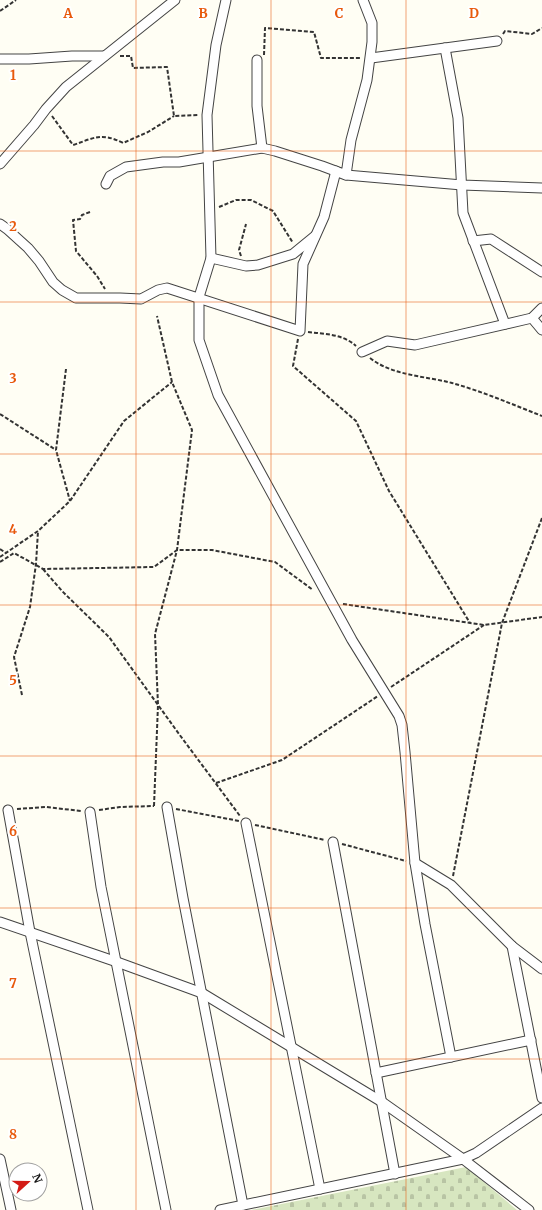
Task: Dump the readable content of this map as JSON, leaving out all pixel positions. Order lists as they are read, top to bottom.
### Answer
{
  "north": "right",
  "grid": {
    "columns": [
      "A",
      "B",
      "C",
      "D"
    ],
    "rows": [
      "1",
      "2",
      "3",
      "4",
      "5",
      "6",
      "7",
      "8"
    ]
  }
}
